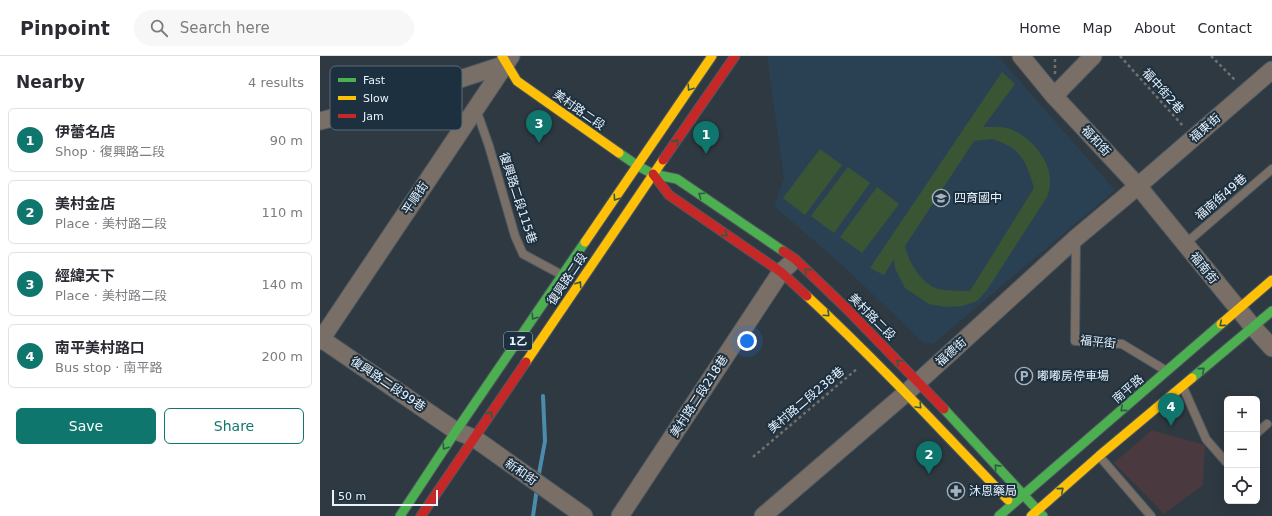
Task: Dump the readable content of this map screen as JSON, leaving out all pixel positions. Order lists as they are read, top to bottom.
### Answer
{
  "streets": {
    "street": [
      "美村路二段",
      "福東街",
      "福和街",
      "平順街",
      "福南街",
      "復興路二段",
      "1乙",
      "福德街",
      "復興路二段99巷",
      "南平路",
      "美村路二段218巷",
      "新和街"
    ],
    "lane": ["福南街49巷", "復興路二段115巷", "福平街"],
    "path": ["福中街2巷", "美村路二段238巷"]
  },
  "crossings": [
    ["福中街2巷", "福東街"],
    ["美村路二段", "平順街"],
    ["美村路二段", "復興路二段"],
    ["美村路二段", "福德街"],
    ["美村路二段", "南平路"],
    ["美村路二段", "美村路二段218巷"],
    ["美村路二段", "美村路二段238巷"],
    ["福東街", "福和街"],
    ["福東街", "福南街"],
    ["福東街", "福德街"],
    ["福和街", "福南街"],
    ["福和街", "福德街"],
    ["福南街49巷", "福南街"],
    ["平順街", "復興路二段115巷"],
    ["平順街", "復興路二段99巷"],
    ["復興路二段115巷", "復興路二段"],
    ["福南街", "福德街"],
    ["福南街", "南平路"],
    ["復興路二段", "復興路二段99巷"],
    ["復興路二段", "新和街"],
    ["福平街", "福德街"],
    ["福平街", "南平路"],
    ["復興路二段99巷", "新和街"]
  ],
  "places": {
    "school or university": ["四育國中"],
    "parking": ["嘟嘟房停車場"],
    "pharmacy": ["沐恩藥局"]
  },
  "legend": ["Fast", "Slow", "Jam"],
  "scale_bar": "50 m",
  "page": {
    "header": "Pinpoint",
    "search": "Search here",
    "nav": [
      "Home",
      "Map",
      "About",
      "Contact"
    ],
    "heading": ["Nearby", "4 results"],
    "list": [
      {
        "mark": "1",
        "name": "伊蕾名店",
        "note": "Shop · 復興路二段",
        "value": "90 m"
      },
      {
        "mark": "2",
        "name": "美村金店",
        "note": "Place · 美村路二段",
        "value": "110 m"
      },
      {
        "mark": "3",
        "name": "經緯天下",
        "note": "Place · 美村路二段",
        "value": "140 m"
      },
      {
        "mark": "4",
        "name": "南平美村路口",
        "note": "Bus stop · 南平路",
        "value": "200 m"
      }
    ],
    "pins": [
      "3",
      "1",
      "4",
      "2"
    ],
    "buttons": ["Save", "Share"],
    "map_buttons": ["+", "−"],
    "scale": "50 m"
  }
}
